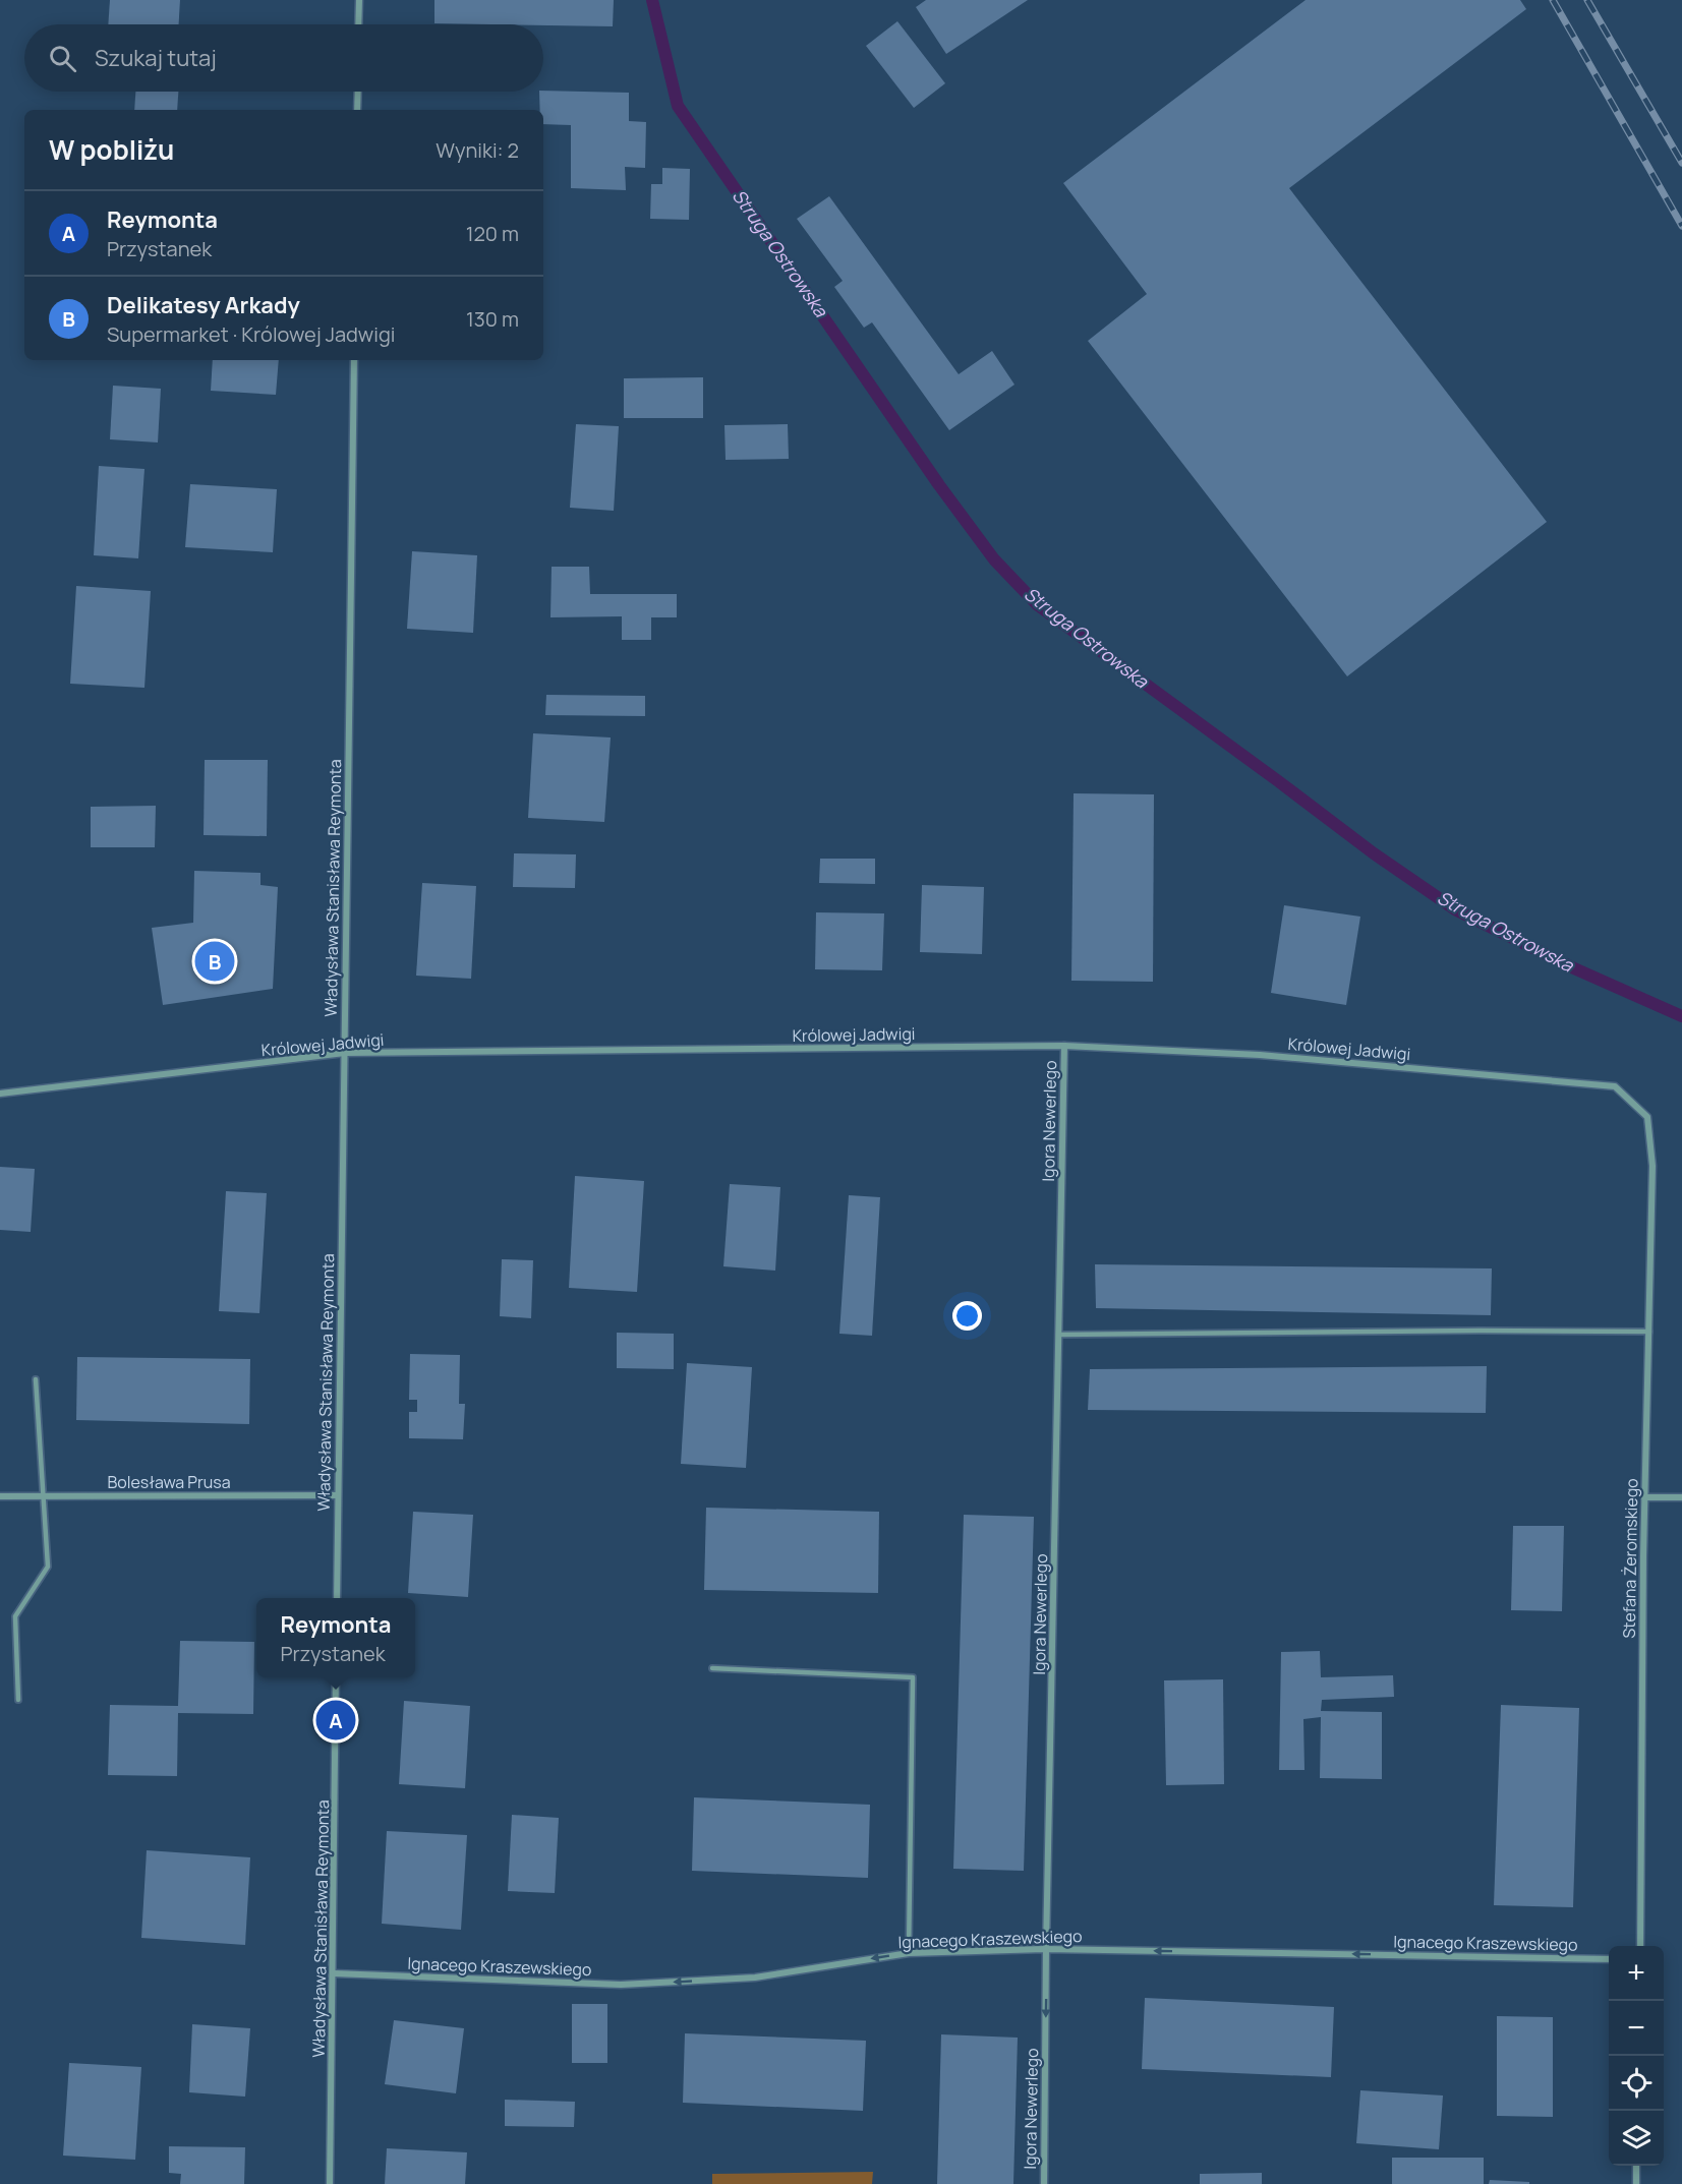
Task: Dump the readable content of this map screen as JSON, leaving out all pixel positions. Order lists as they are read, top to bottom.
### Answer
{
  "streets": {
    "street": [
      "Władysława Stanisława Reymonta",
      "Królowej Jadwigi",
      "Igora Newerlego",
      "Bolesława Prusa",
      "Stefana Żeromskiego",
      "Ignacego Kraszewskiego"
    ]
  },
  "crossings": [
    ["Władysława Stanisława Reymonta", "Królowej Jadwigi"],
    ["Władysława Stanisława Reymonta", "Bolesława Prusa"],
    ["Władysława Stanisława Reymonta", "Ignacego Kraszewskiego"],
    ["Królowej Jadwigi", "Igora Newerlego"],
    ["Królowej Jadwigi", "Stefana Żeromskiego"],
    ["Igora Newerlego", "Ignacego Kraszewskiego"]
  ],
  "one_way": ["Ignacego Kraszewskiego"],
  "water": ["Struga Ostrowska"],
  "page": {
    "search": "Szukaj tutaj",
    "heading": ["W pobliżu", "Wyniki: 2"],
    "list": [
      {
        "mark": "A",
        "name": "Reymonta",
        "note": "Przystanek",
        "value": "120 m"
      },
      {
        "mark": "B",
        "name": "Delikatesy Arkady",
        "note": "Supermarket · Królowej Jadwigi",
        "value": "130 m"
      }
    ],
    "pins": ["B", "A"],
    "popup": ["Reymonta", "Przystanek"],
    "map_buttons": ["+", "−"]
  }
}
